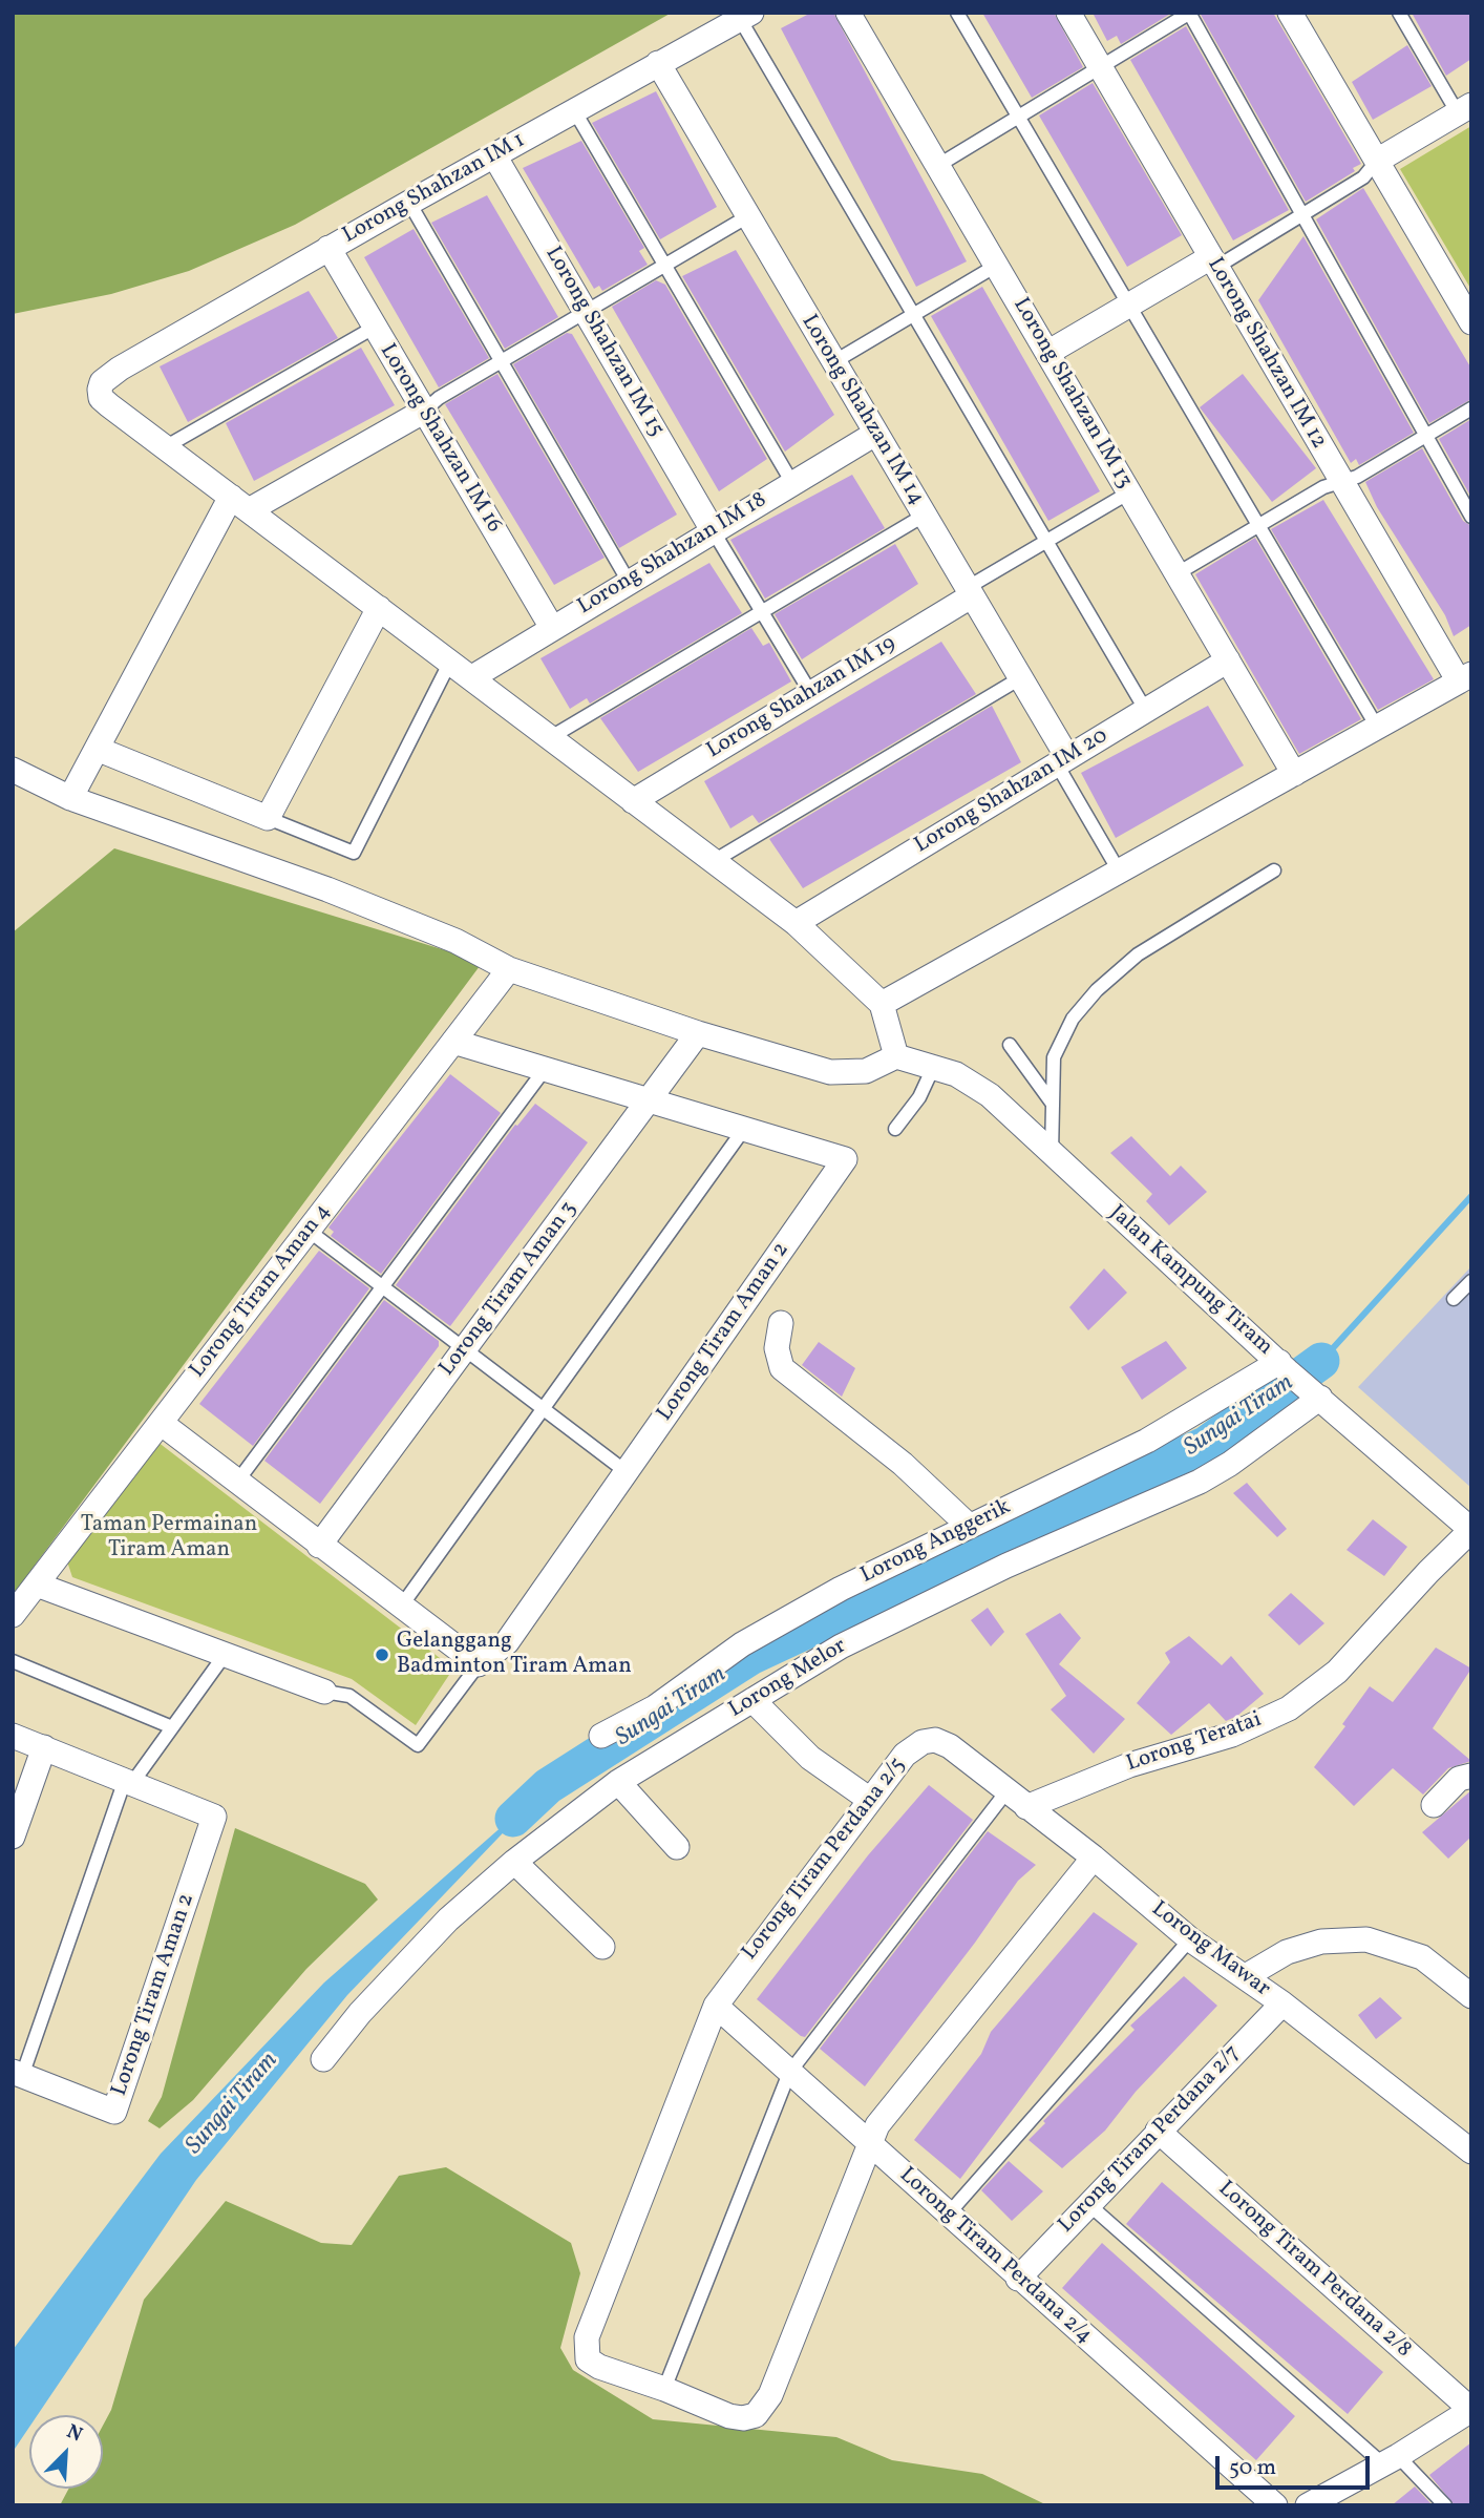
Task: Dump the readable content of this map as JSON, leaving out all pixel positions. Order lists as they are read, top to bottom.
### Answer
{
  "streets": {
    "street": [
      "Lorong Shahzan IM 1",
      "Lorong Shahzan IM 15",
      "Lorong Shahzan IM 12",
      "Lorong Shahzan IM 13",
      "Lorong Shahzan IM 14",
      "Lorong Shahzan IM 16",
      "Lorong Shahzan IM 18",
      "Lorong Shahzan IM 19",
      "Lorong Shahzan IM 20",
      "Jalan Kampung Tiram",
      "Lorong Tiram Aman 3",
      "Lorong Tiram Aman 4",
      "Lorong Tiram Aman 2",
      "Lorong Anggerik",
      "Lorong Melor",
      "Lorong Teratai",
      "Lorong Tiram Perdana 2/5",
      "Lorong Mawar",
      "Lorong Tiram Perdana 2/7",
      "Lorong Tiram Perdana 2/4",
      "Lorong Tiram Perdana 2/8"
    ]
  },
  "crossings": [
    ["Lorong Shahzan IM 1", "Lorong Shahzan IM 15"],
    ["Lorong Shahzan IM 1", "Lorong Shahzan IM 14"],
    ["Lorong Shahzan IM 1", "Lorong Shahzan IM 16"],
    ["Lorong Shahzan IM 15", "Lorong Shahzan IM 18"],
    ["Lorong Shahzan IM 13", "Lorong Shahzan IM 20"],
    ["Lorong Shahzan IM 14", "Lorong Shahzan IM 18"],
    ["Lorong Shahzan IM 14", "Lorong Shahzan IM 19"],
    ["Lorong Shahzan IM 14", "Lorong Shahzan IM 20"],
    ["Lorong Shahzan IM 16", "Lorong Shahzan IM 18"],
    ["Jalan Kampung Tiram", "Lorong Anggerik"],
    ["Jalan Kampung Tiram", "Lorong Melor"],
    ["Jalan Kampung Tiram", "Lorong Teratai"],
    ["Lorong Tiram Aman 3", "Lorong Tiram Aman 2"],
    ["Lorong Tiram Aman 4", "Lorong Tiram Aman 2"],
    ["Lorong Teratai", "Lorong Mawar"],
    ["Lorong Tiram Perdana 2/5", "Lorong Mawar"],
    ["Lorong Tiram Perdana 2/5", "Lorong Tiram Perdana 2/4"],
    ["Lorong Mawar", "Lorong Tiram Perdana 2/7"],
    ["Lorong Tiram Perdana 2/7", "Lorong Tiram Perdana 2/4"],
    ["Lorong Tiram Perdana 2/7", "Lorong Tiram Perdana 2/8"]
  ],
  "water": ["Sungai Tiram"],
  "parks": ["Taman Permainan Tiram Aman"],
  "places": ["Gelanggang Badminton Tiram Aman"],
  "scale_bar": "50 m",
  "north": "top right"
}
